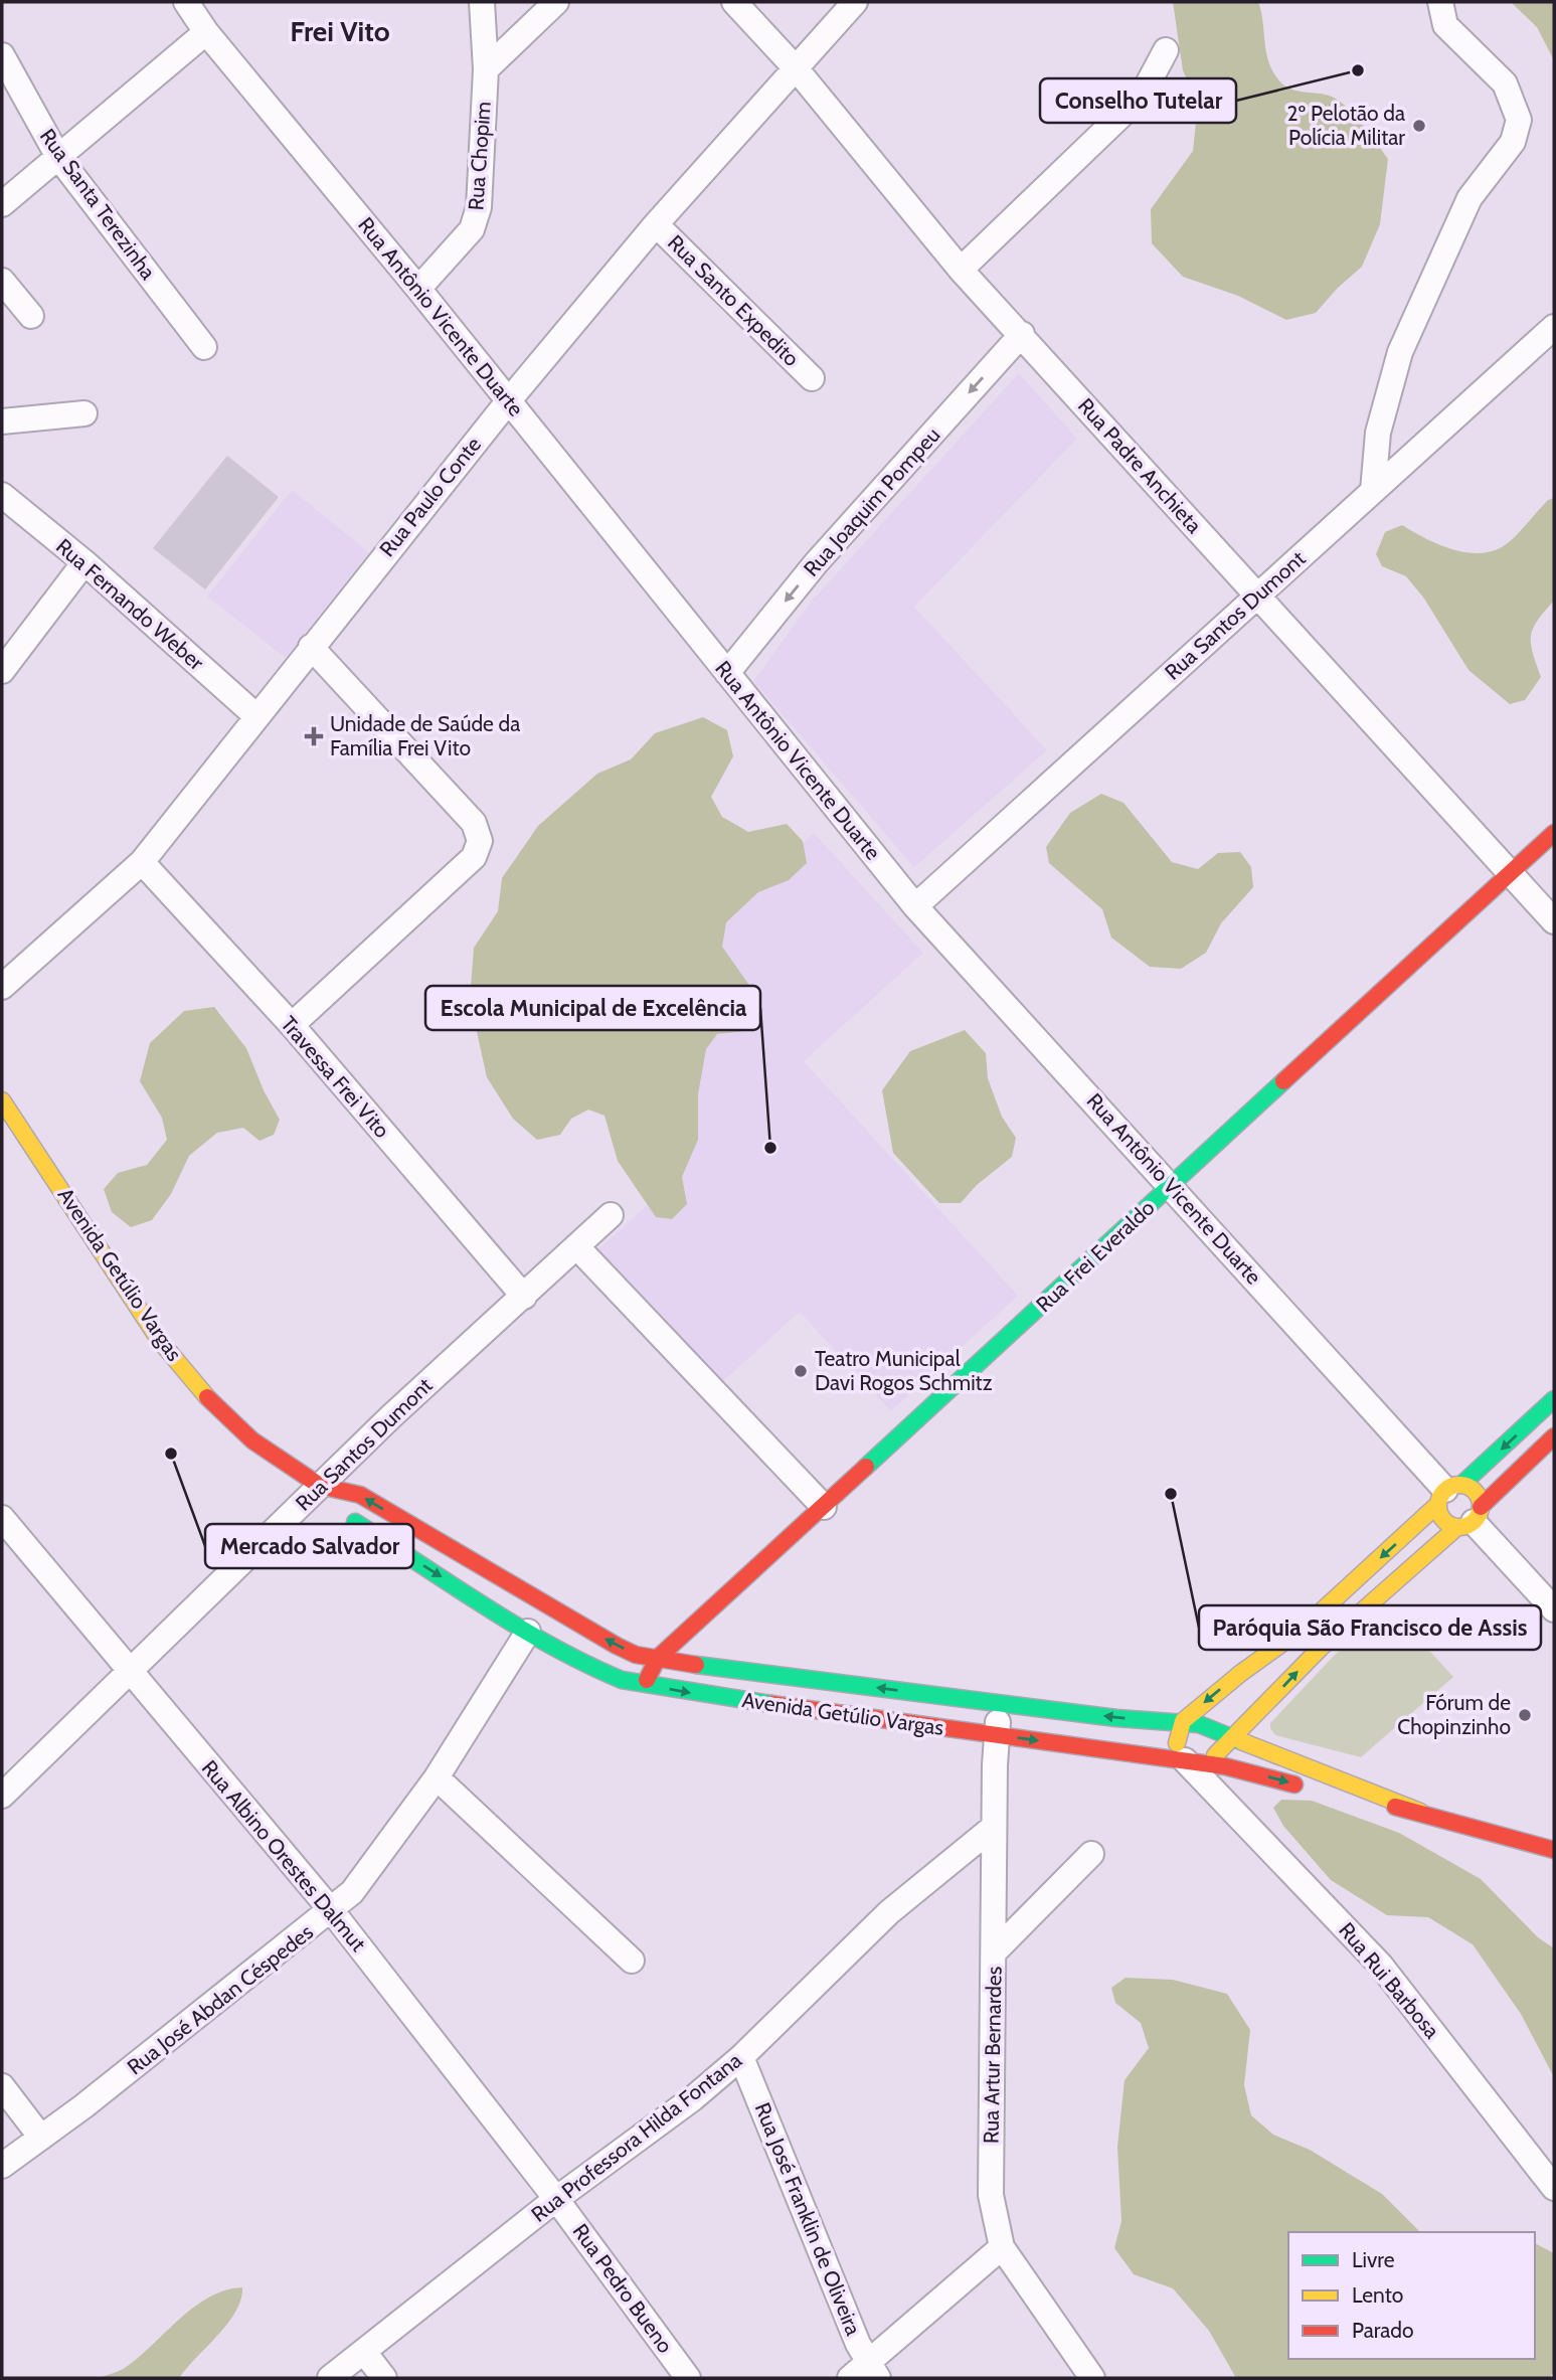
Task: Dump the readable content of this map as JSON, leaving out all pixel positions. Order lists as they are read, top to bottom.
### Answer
{
  "streets": {
    "main road": ["Rua Frei Everaldo", "Avenida Getúlio Vargas"],
    "street": [
      "Rua Chopim",
      "Rua Santa Terezinha",
      "Rua Santo Expedito",
      "Rua Antônio Vicente Duarte",
      "Rua Padre Anchieta",
      "Rua Paulo Conte",
      "Rua Joaquim Pompeu",
      "Rua Fernando Weber",
      "Rua Santos Dumont",
      "Travessa Frei Vito",
      "Rua Albino Orestes Dalmut",
      "Rua Rui Barbosa",
      "Rua José Abdan Céspedes",
      "Rua Artur Bernardes",
      "Rua Professora Hilda Fontana",
      "Rua José Franklin de Oliveira",
      "Rua Pedro Bueno"
    ]
  },
  "crossings": [
    ["Rua Chopim", "Rua Antônio Vicente Duarte"],
    ["Rua Santo Expedito", "Rua Paulo Conte"],
    ["Rua Antônio Vicente Duarte", "Rua Paulo Conte"],
    ["Rua Antônio Vicente Duarte", "Rua Joaquim Pompeu"],
    ["Rua Antônio Vicente Duarte", "Rua Santos Dumont"],
    ["Rua Antônio Vicente Duarte", "Rua Frei Everaldo"],
    ["Rua Padre Anchieta", "Rua Paulo Conte"],
    ["Rua Padre Anchieta", "Rua Joaquim Pompeu"],
    ["Rua Padre Anchieta", "Rua Santos Dumont"],
    ["Rua Padre Anchieta", "Rua Frei Everaldo"],
    ["Rua Paulo Conte", "Rua Fernando Weber"],
    ["Rua Paulo Conte", "Travessa Frei Vito"],
    ["Rua Santos Dumont", "Travessa Frei Vito"],
    ["Rua Santos Dumont", "Avenida Getúlio Vargas"],
    ["Rua Santos Dumont", "Rua Albino Orestes Dalmut"],
    ["Rua Frei Everaldo", "Avenida Getúlio Vargas"],
    ["Avenida Getúlio Vargas", "Rua Rui Barbosa"],
    ["Avenida Getúlio Vargas", "Rua José Abdan Céspedes"],
    ["Avenida Getúlio Vargas", "Rua Artur Bernardes"],
    ["Rua Albino Orestes Dalmut", "Rua José Abdan Céspedes"],
    ["Rua Albino Orestes Dalmut", "Rua Professora Hilda Fontana"],
    ["Rua Albino Orestes Dalmut", "Rua Pedro Bueno"],
    ["Rua Artur Bernardes", "Rua Professora Hilda Fontana"],
    ["Rua Professora Hilda Fontana", "Rua José Franklin de Oliveira"],
    ["Rua Professora Hilda Fontana", "Rua Pedro Bueno"]
  ],
  "one_way": ["Rua Joaquim Pompeu"],
  "districts": ["Frei Vito"],
  "places": {
    "other": [
      "Conselho Tutelar",
      "2º Pelotão da Polícia Militar",
      "Escola Municipal de Excelência",
      "Teatro Municipal Davi Rogos Schmitz",
      "Mercado Salvador",
      "Paróquia São Francisco de Assis",
      "Fórum de Chopinzinho"
    ],
    "health": ["Unidade de Saúde da Família Frei Vito"]
  },
  "legend": ["Livre", "Lento", "Parado"]
}
